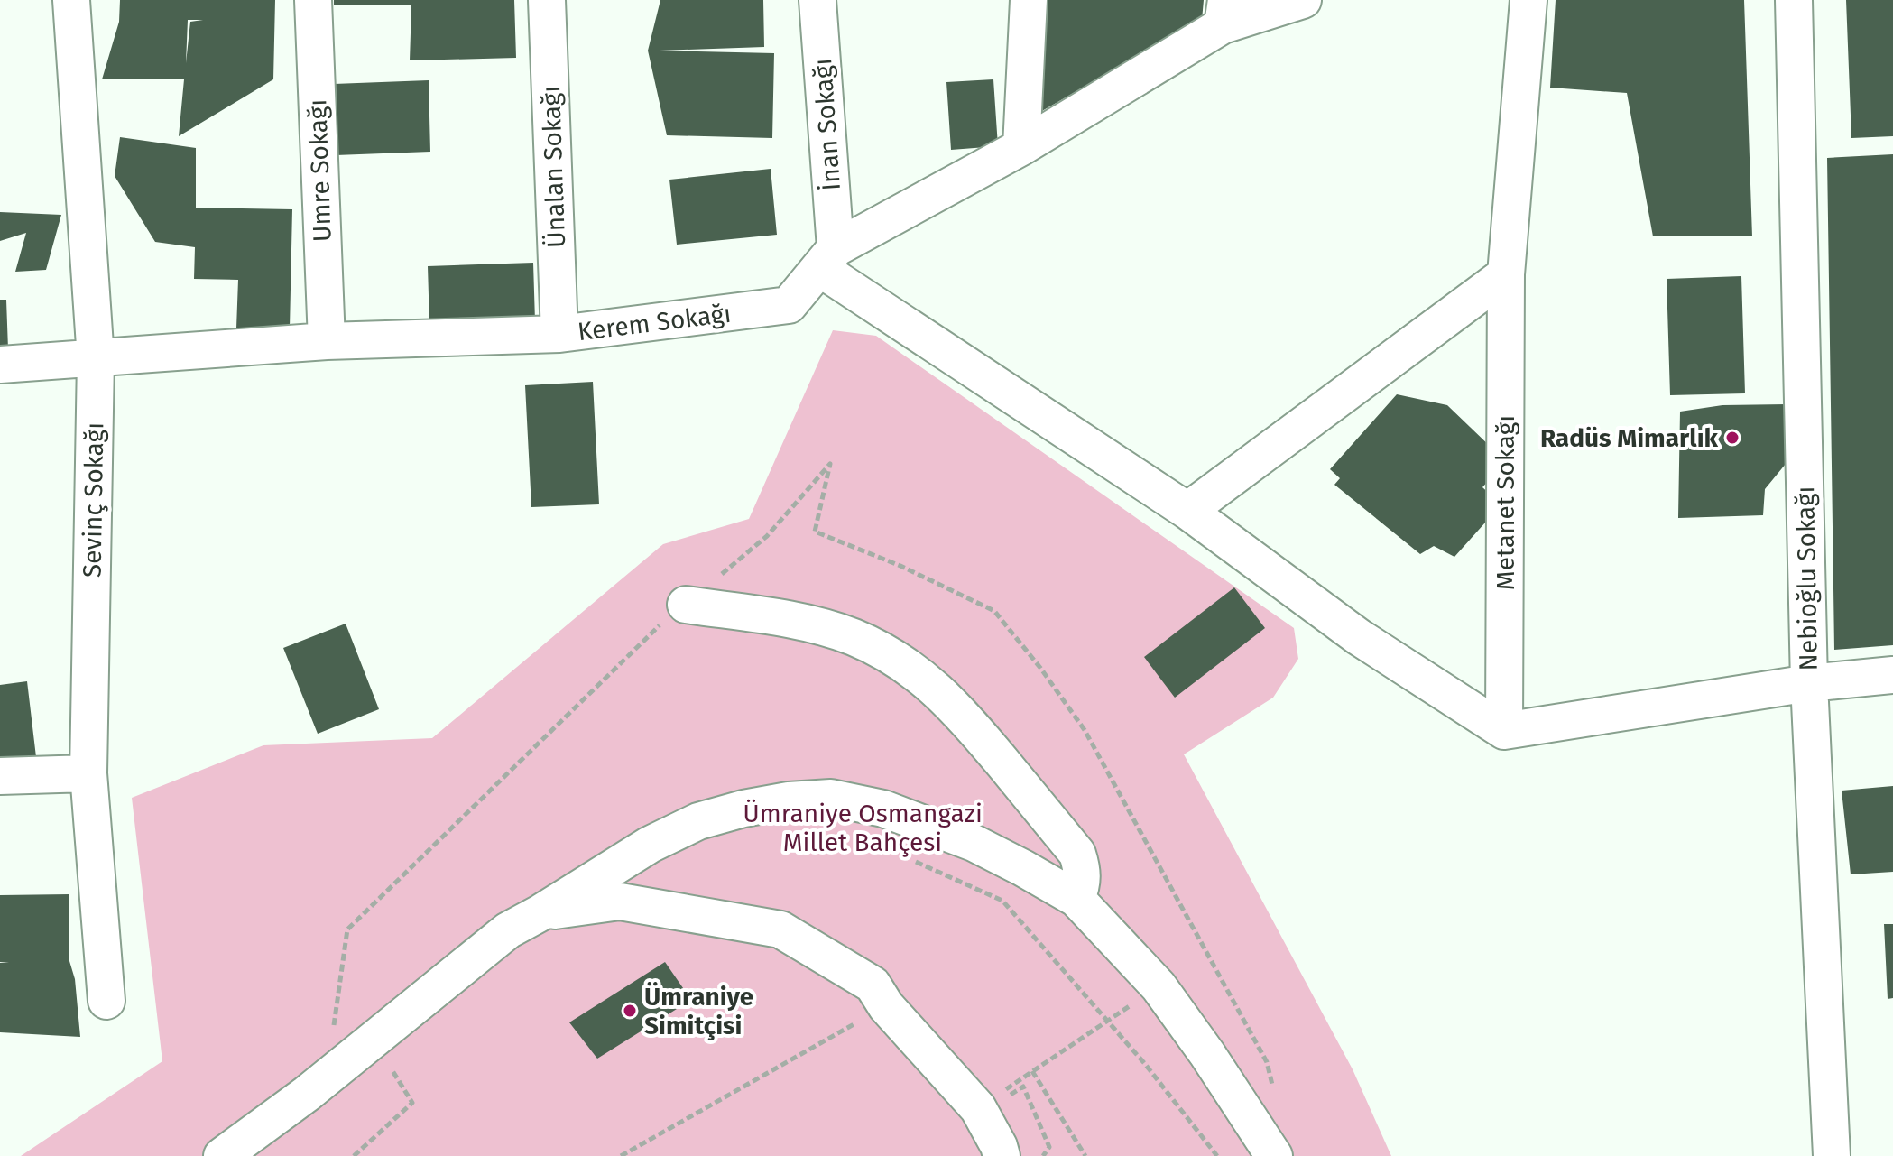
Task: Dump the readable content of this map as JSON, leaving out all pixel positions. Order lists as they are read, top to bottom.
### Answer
{
  "streets": {
    "street": [
      "İnan Sokağı",
      "Ünalan Sokağı",
      "Umre Sokağı",
      "Kerem Sokağı",
      "Sevinç Sokağı",
      "Metanet Sokağı",
      "Nebioğlu Sokağı"
    ]
  },
  "crossings": [
    ["İnan Sokağı", "Kerem Sokağı"],
    ["Ünalan Sokağı", "Kerem Sokağı"],
    ["Umre Sokağı", "Kerem Sokağı"],
    ["Kerem Sokağı", "Sevinç Sokağı"]
  ],
  "parks": ["Ümraniye Osmangazi Millet Bahçesi"],
  "places": ["Radüs Mimarlık", "Ümraniye Simitçisi"]
}
